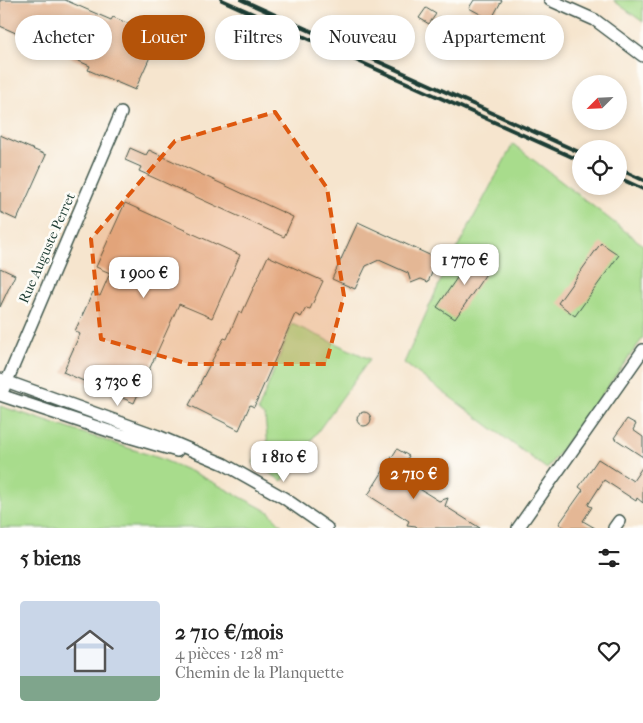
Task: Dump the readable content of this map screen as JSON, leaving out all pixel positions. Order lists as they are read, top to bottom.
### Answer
{
  "streets": {
    "street": ["Rue Auguste Perret"]
  },
  "north": "bottom left",
  "page": {
    "chip": [
      "Acheter",
      "Louer",
      "Filtres",
      "Nouveau",
      "Appartement"
    ],
    "price": [
      "1 770 €",
      "1 900 €",
      "3 730 €",
      "1 810 €",
      "2 710 €"
    ],
    "heading": "5 biens",
    "list": [
      {
        "name": "2 710 €/mois",
        "note": "4 pièces · 128 m² · Chemin de la Planquette"
      }
    ]
  }
}
